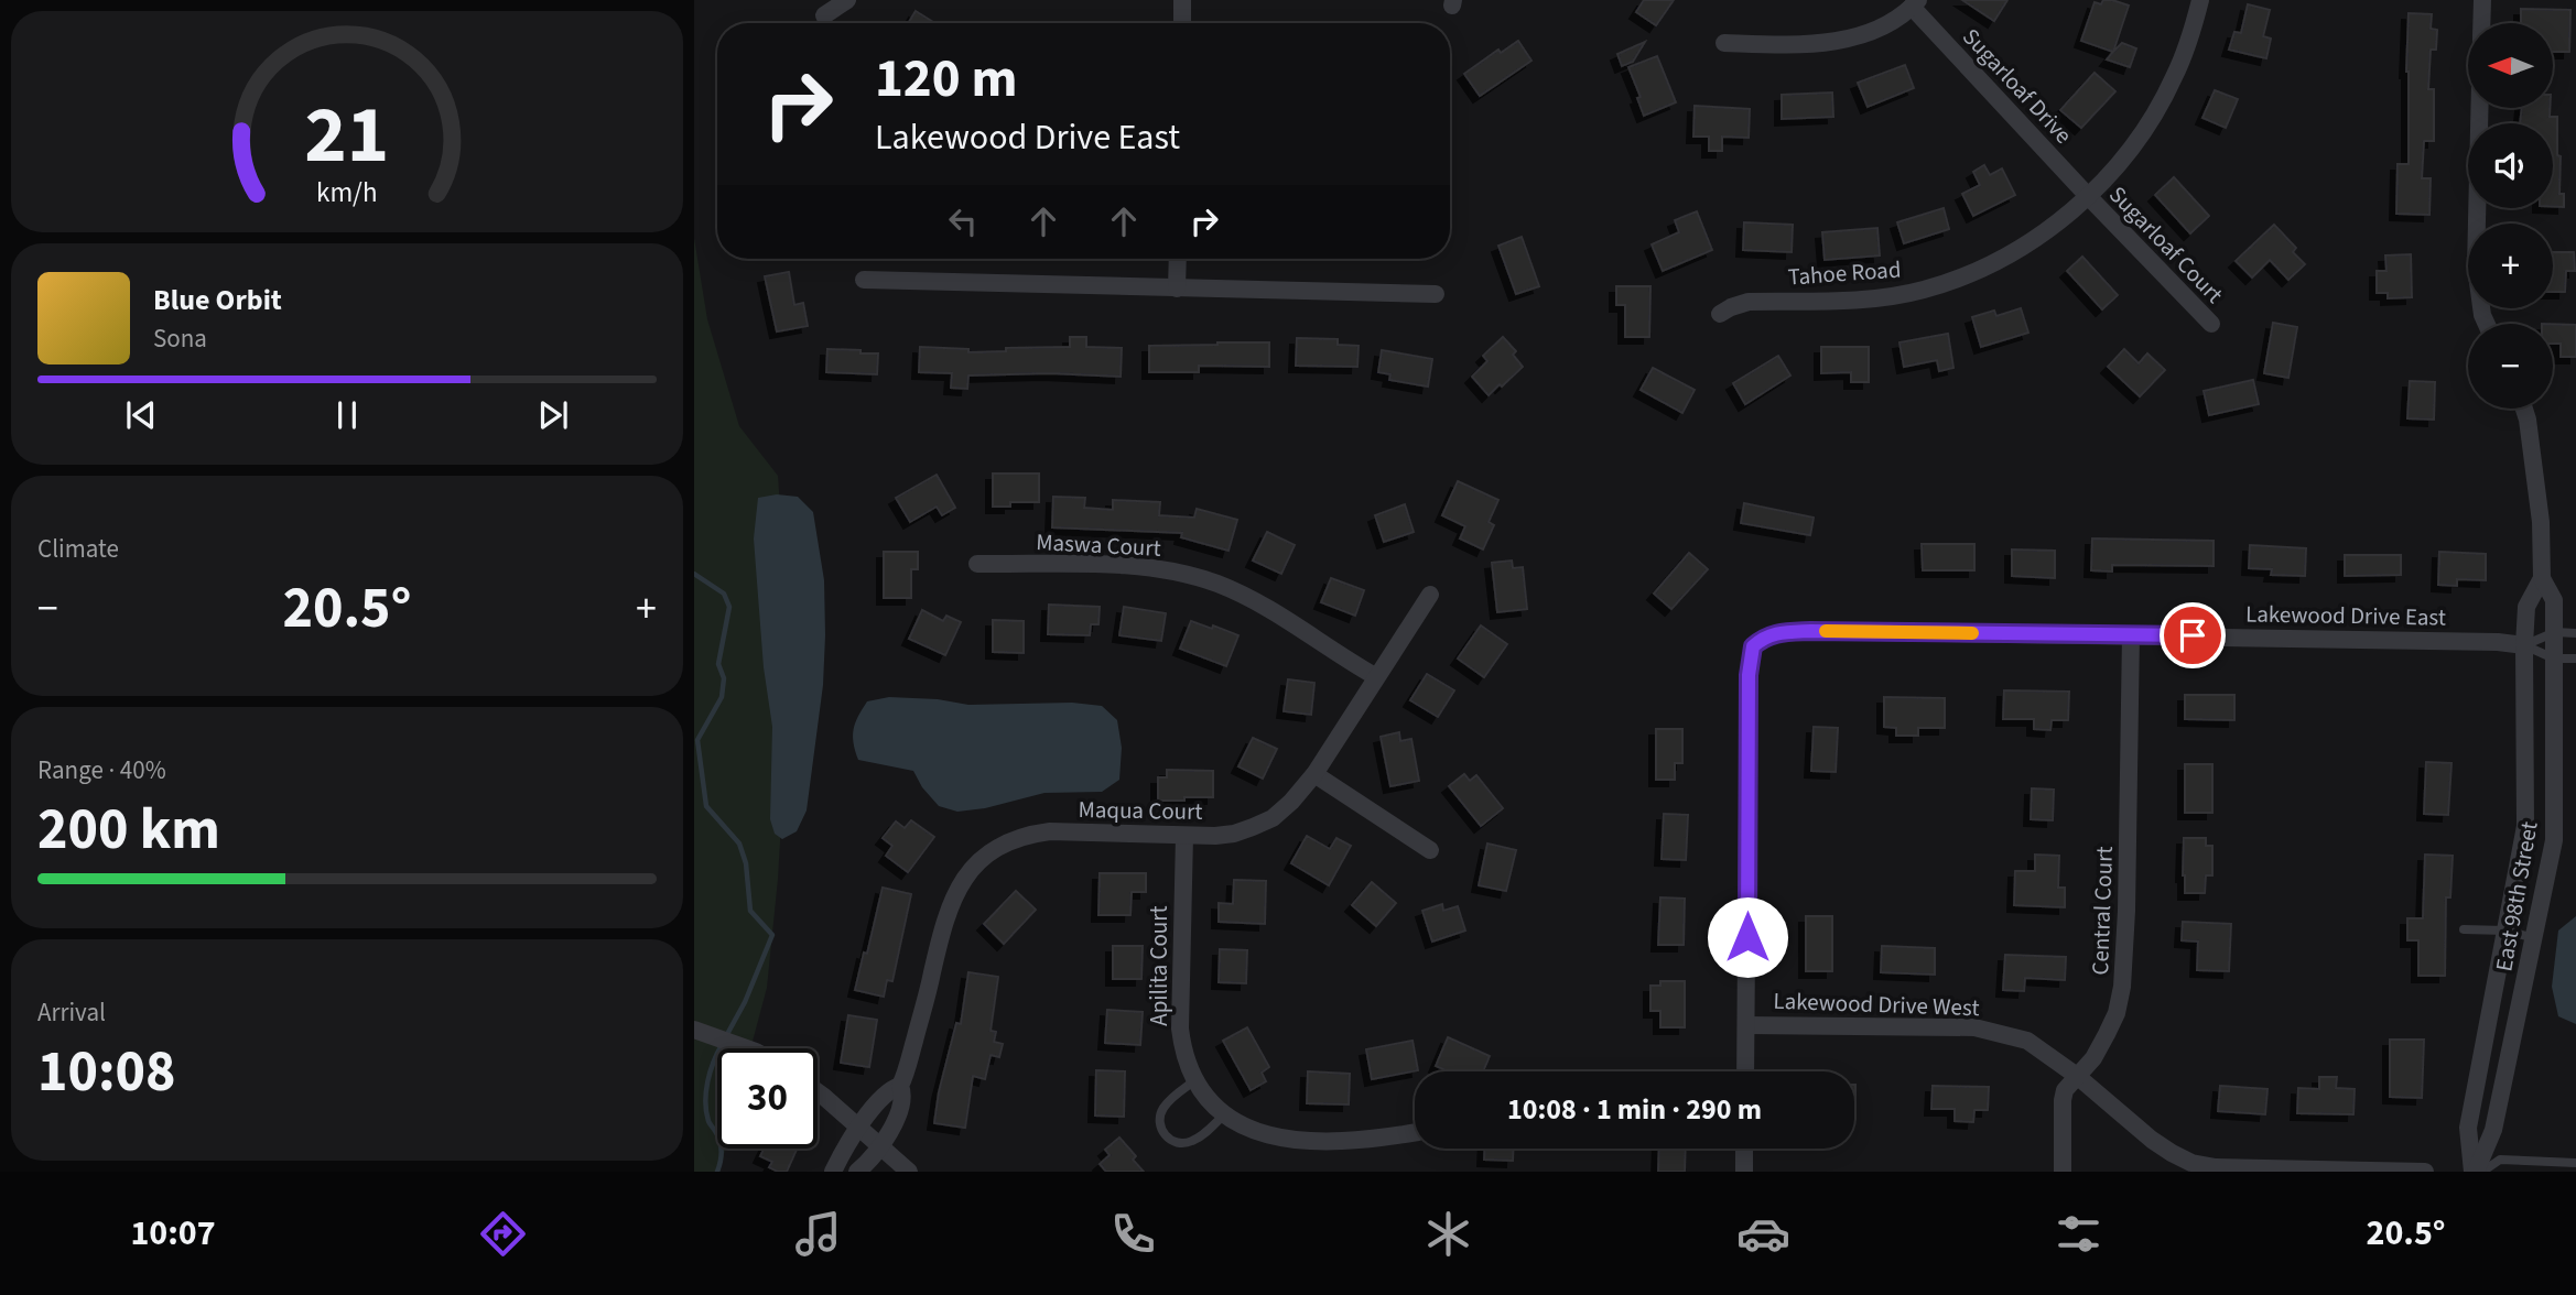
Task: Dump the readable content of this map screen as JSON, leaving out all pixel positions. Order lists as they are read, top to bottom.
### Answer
{
  "streets": {
    "street": [
      "Sugarloaf Drive",
      "Sugarloaf Court",
      "Tahoe Road",
      "Maswa Court",
      "Lakewood Drive East",
      "Maqua Court",
      "East 98th Street",
      "Central Court",
      "Apilita Court",
      "Lakewood Drive West"
    ]
  },
  "crossings": [
    ["Sugarloaf Drive", "Sugarloaf Court"],
    ["Sugarloaf Drive", "Tahoe Road"],
    ["Sugarloaf Court", "Tahoe Road"],
    ["Maswa Court", "Maqua Court"],
    ["Lakewood Drive East", "East 98th Street"],
    ["Lakewood Drive East", "Central Court"],
    ["Lakewood Drive East", "Lakewood Drive West"],
    ["Maqua Court", "Apilita Court"],
    ["Central Court", "Lakewood Drive West"]
  ],
  "north": "left",
  "page": {
    "map_buttons": ["+", "−"],
    "turn": ["120 m", "Lakewood Drive East"],
    "song": ["Blue Orbit", "Sona"],
    "tile": [
      "Climate",
      ["Range · 40%", "200 km"],
      ["Arrival", "10:08"]
    ],
    "heat": ["−", "20.5°", "+"],
    "limit": "30",
    "trip": "10:08 · 1 min · 290 m",
    "tabs": ["10:07", "20.5°"],
    "gauge": ["21", "km/h"]
  }
}
